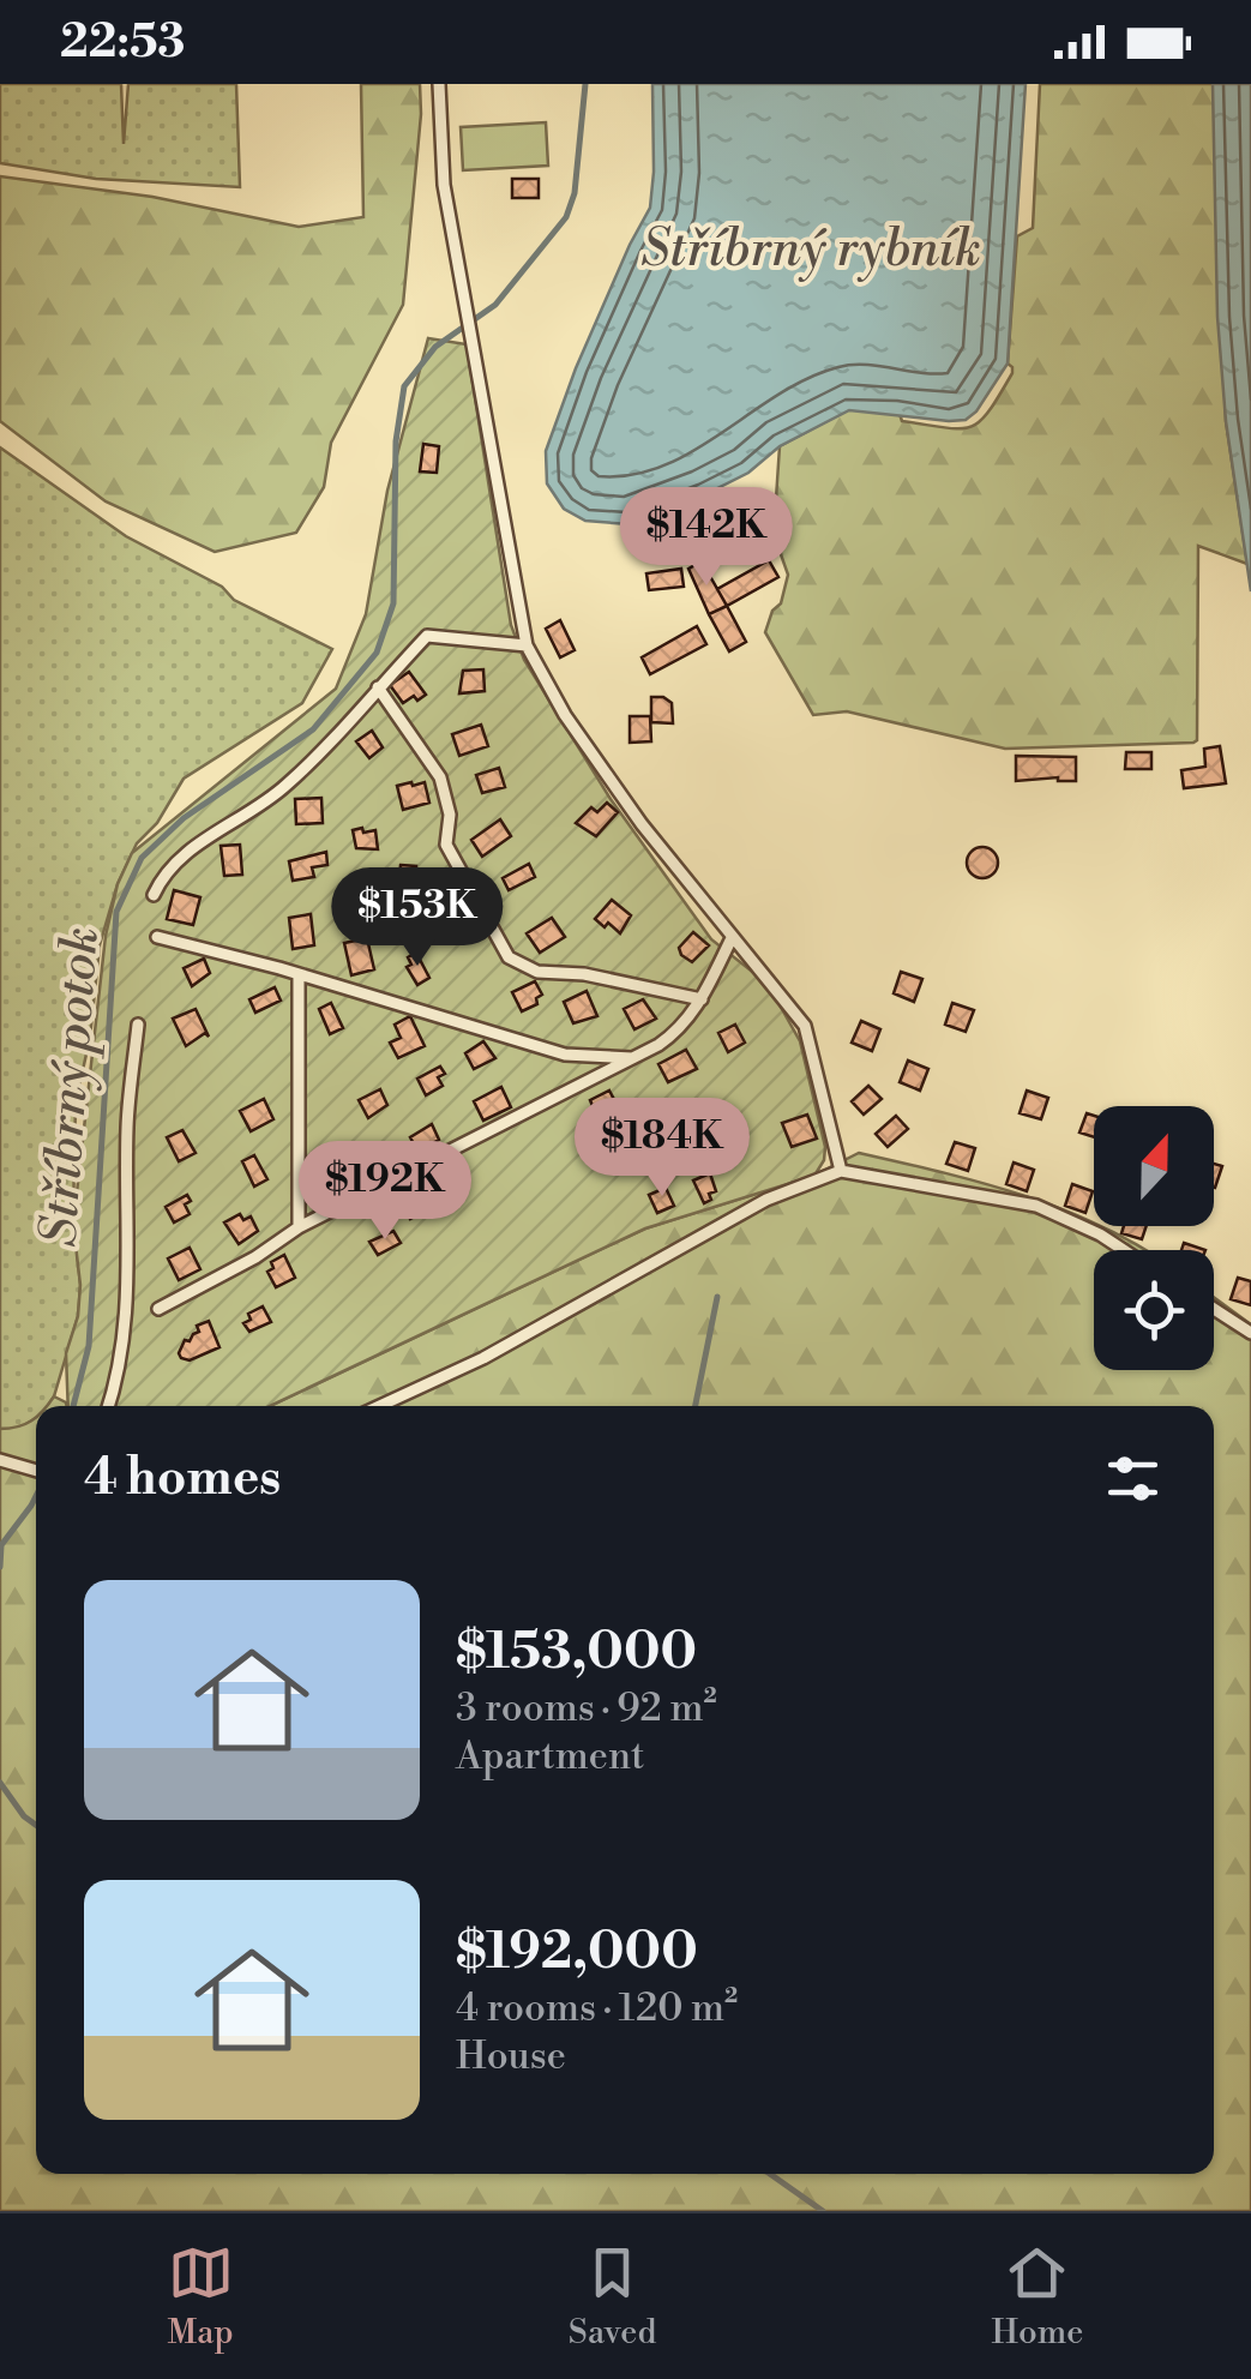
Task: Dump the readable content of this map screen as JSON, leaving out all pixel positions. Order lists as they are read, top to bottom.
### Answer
{
  "water": ["Stříbrný rybník", "Stříbrný potok"],
  "north": "top",
  "page": {
    "status": "22:53",
    "price": [
      "$142K",
      "$153K",
      "$184K",
      "$192K"
    ],
    "heading": "4 homes",
    "list": [
      {
        "name": "$153,000",
        "note": "3 rooms · 92 m² · Apartment"
      },
      {
        "name": "$192,000",
        "note": "4 rooms · 120 m² · House"
      }
    ],
    "tabs": ["Map", "Saved", "Home"]
  }
}
